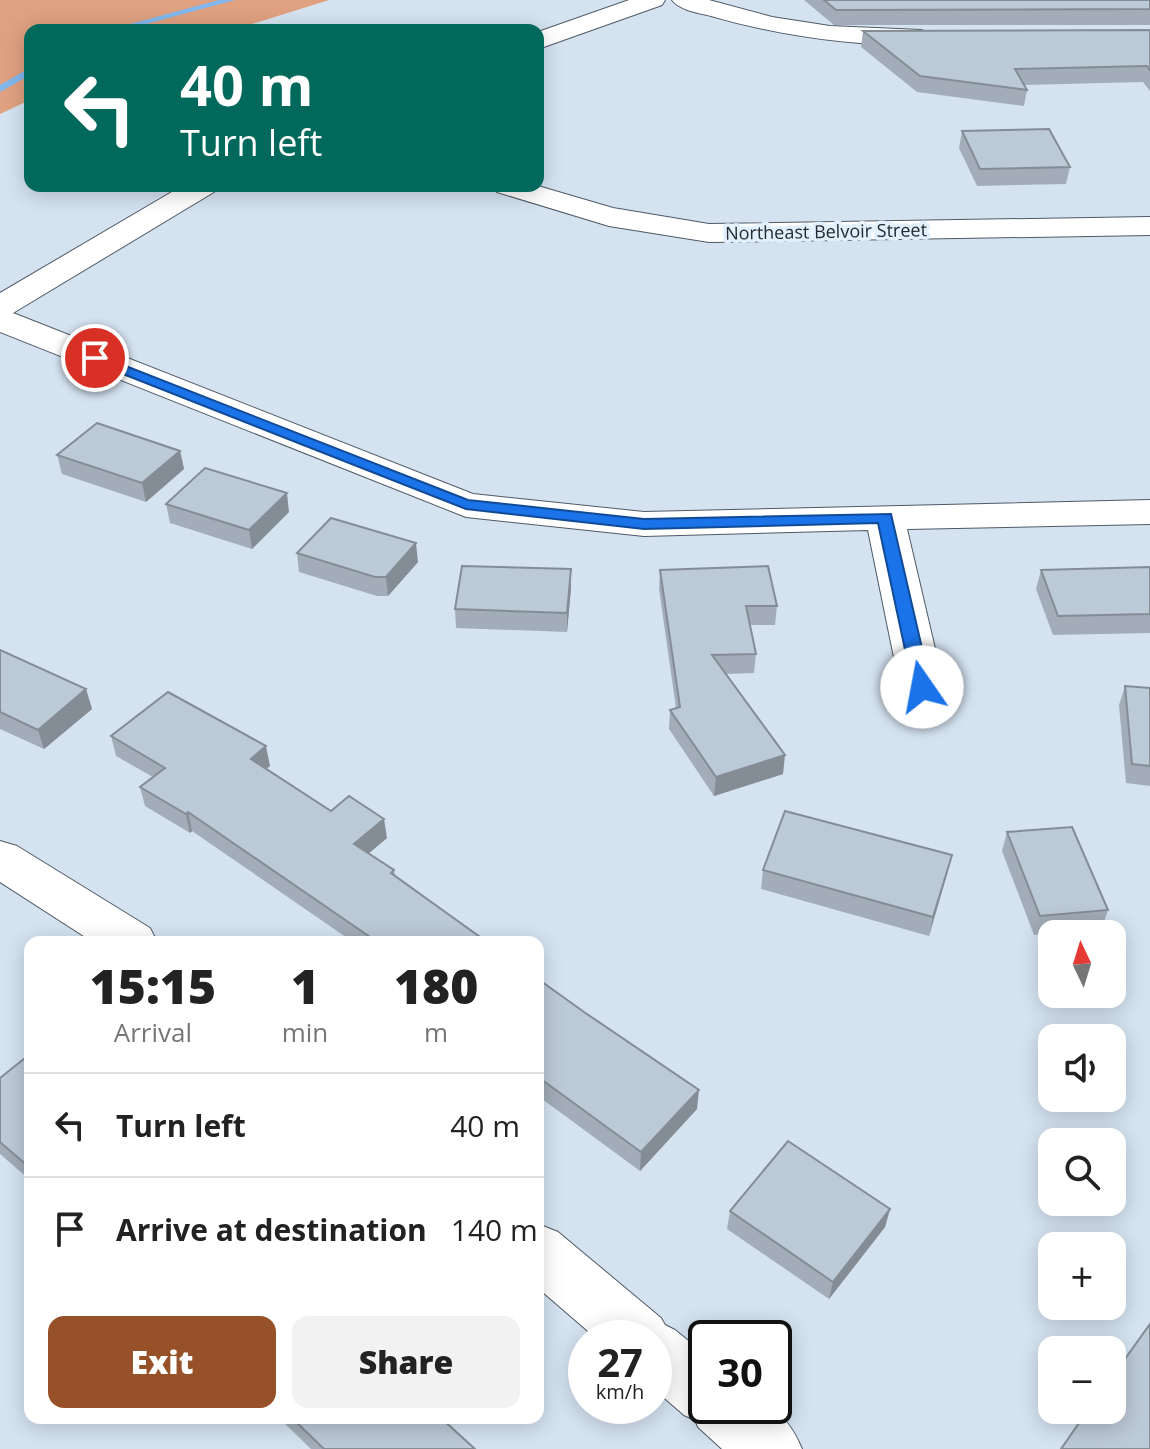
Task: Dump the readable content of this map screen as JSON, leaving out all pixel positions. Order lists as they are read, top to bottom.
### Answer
{
  "streets": {
    "street": ["Northeast Belvoir Street"]
  },
  "north": "top",
  "page": {
    "turn": ["40 m", "Turn left"],
    "map_buttons": ["+", "−"],
    "eta": [
      "15:15",
      "Arrival",
      "1",
      "min",
      "180",
      "m"
    ],
    "list": [
      {
        "name": "Turn left",
        "value": "40 m"
      },
      {
        "name": "Arrive at destination",
        "value": "140 m"
      }
    ],
    "buttons": ["Exit", "Share"],
    "speed": "27 km/h",
    "limit": "30"
  }
}
